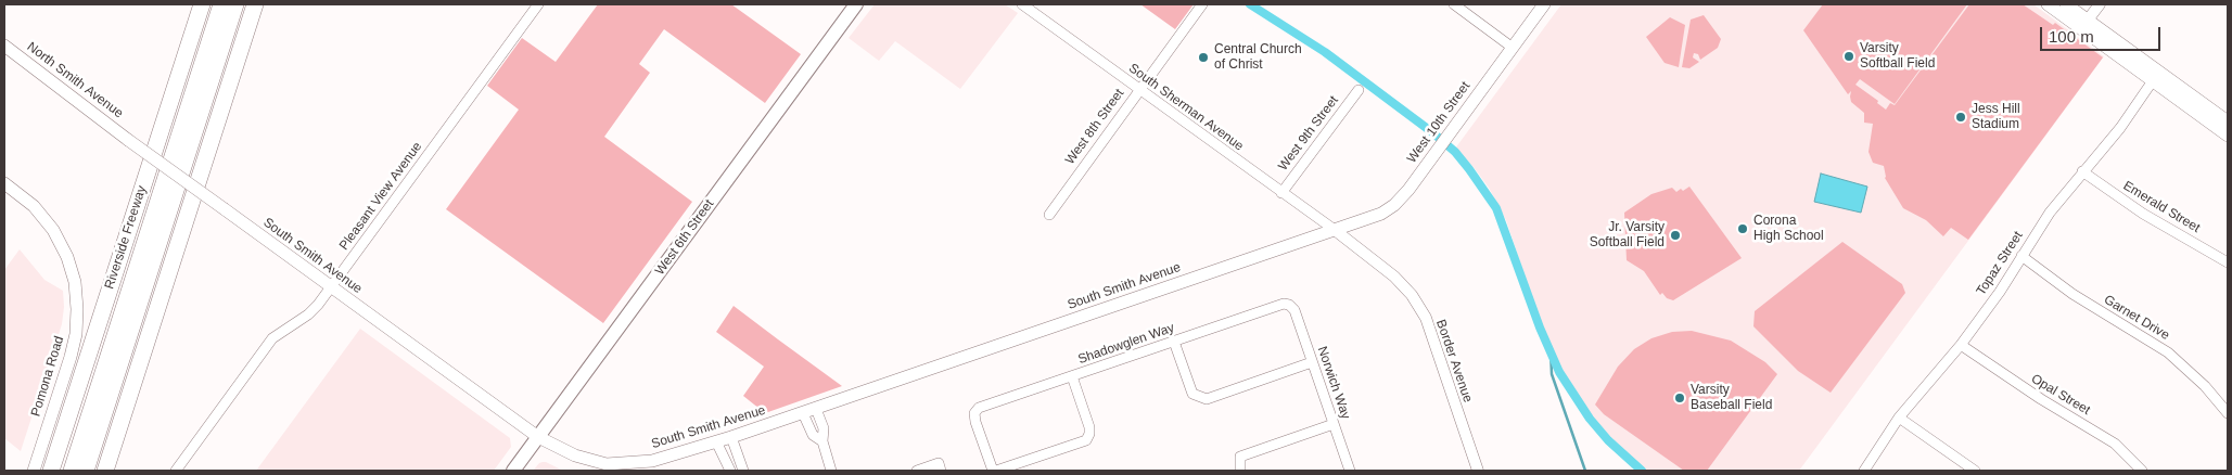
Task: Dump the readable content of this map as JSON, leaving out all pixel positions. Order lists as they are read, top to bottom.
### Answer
{
  "streets": {
    "highway": ["Riverside Freeway"],
    "main road": [
      "North Smith Avenue",
      "West 10th Street",
      "West 6th Street",
      "South Smith Avenue",
      "Pomona Road"
    ],
    "street": [
      "South Sherman Avenue",
      "West 8th Street",
      "West 9th Street",
      "Pleasant View Avenue",
      "Emerald Street",
      "Topaz Street",
      "Garnet Drive",
      "Shadowglen Way",
      "Border Avenue",
      "Norwich Way",
      "Opal Street"
    ]
  },
  "crossings": [
    ["North Smith Avenue", "South Smith Avenue"],
    ["South Sherman Avenue", "West 10th Street"],
    ["South Sherman Avenue", "West 8th Street"],
    ["South Sherman Avenue", "West 9th Street"],
    ["South Sherman Avenue", "South Smith Avenue"],
    ["South Sherman Avenue", "Border Avenue"],
    ["West 10th Street", "South Smith Avenue"],
    ["West 10th Street", "Border Avenue"],
    ["Pleasant View Avenue", "South Smith Avenue"],
    ["Emerald Street", "Topaz Street"],
    ["West 6th Street", "South Smith Avenue"],
    ["South Smith Avenue", "Border Avenue"],
    ["Topaz Street", "Garnet Drive"],
    ["Topaz Street", "Opal Street"],
    ["Shadowglen Way", "Norwich Way"]
  ],
  "places": [
    "Varsity Softball Field",
    "Central Church of Christ",
    "Jess Hill Stadium",
    "Corona High School",
    "Jr. Varsity Softball Field",
    "Varsity Baseball Field"
  ],
  "scale_bar": "100 m"
}
